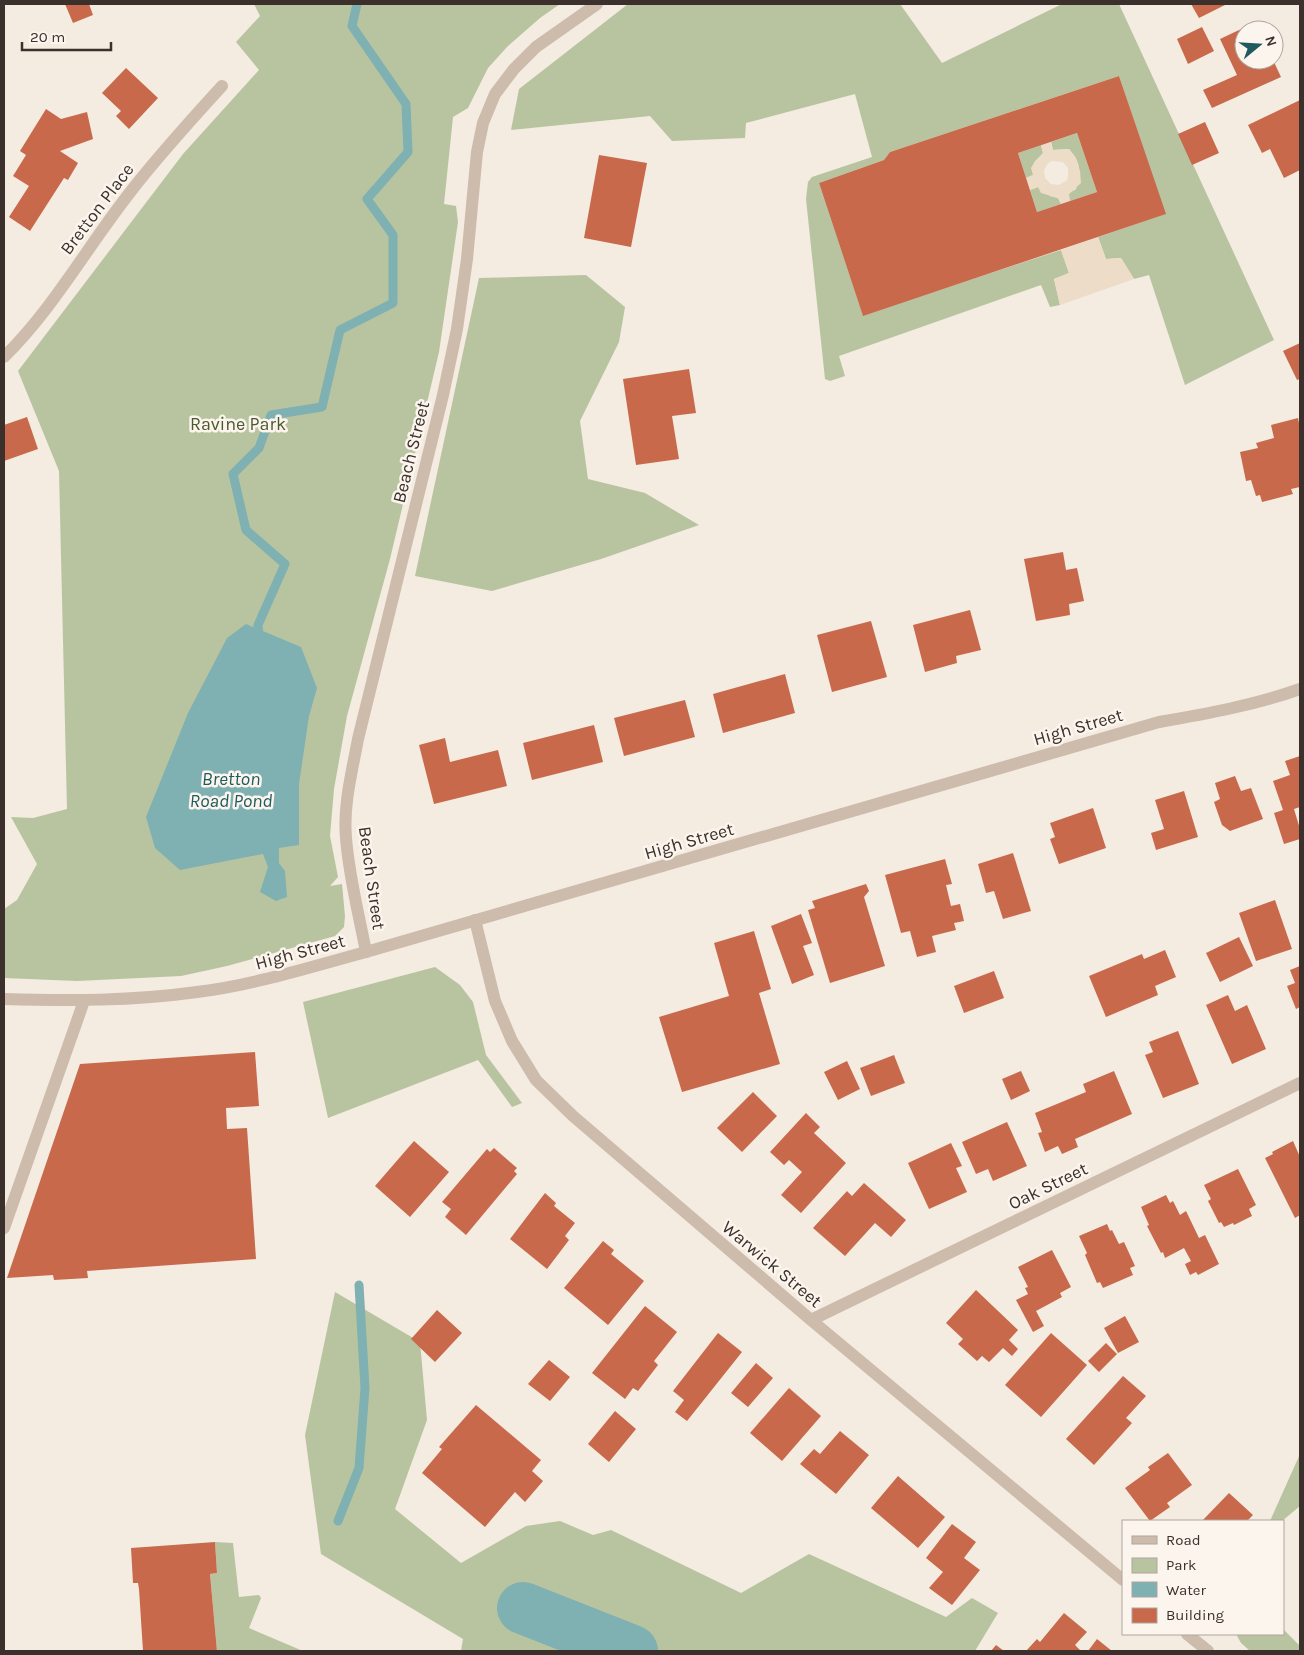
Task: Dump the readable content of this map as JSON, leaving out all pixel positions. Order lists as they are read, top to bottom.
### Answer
{
  "streets": {
    "street": [
      "Bretton Place",
      "Beach Street",
      "High Street",
      "Oak Street",
      "Warwick Street"
    ]
  },
  "crossings": [
    ["Beach Street", "High Street"],
    ["High Street", "Warwick Street"],
    ["Oak Street", "Warwick Street"]
  ],
  "water": ["Bretton Road Pond"],
  "parks": ["Ravine Park"],
  "legend": [
    "Road",
    "Park",
    "Water",
    "Building"
  ],
  "scale_bar": "20 m",
  "north": "right"
}
